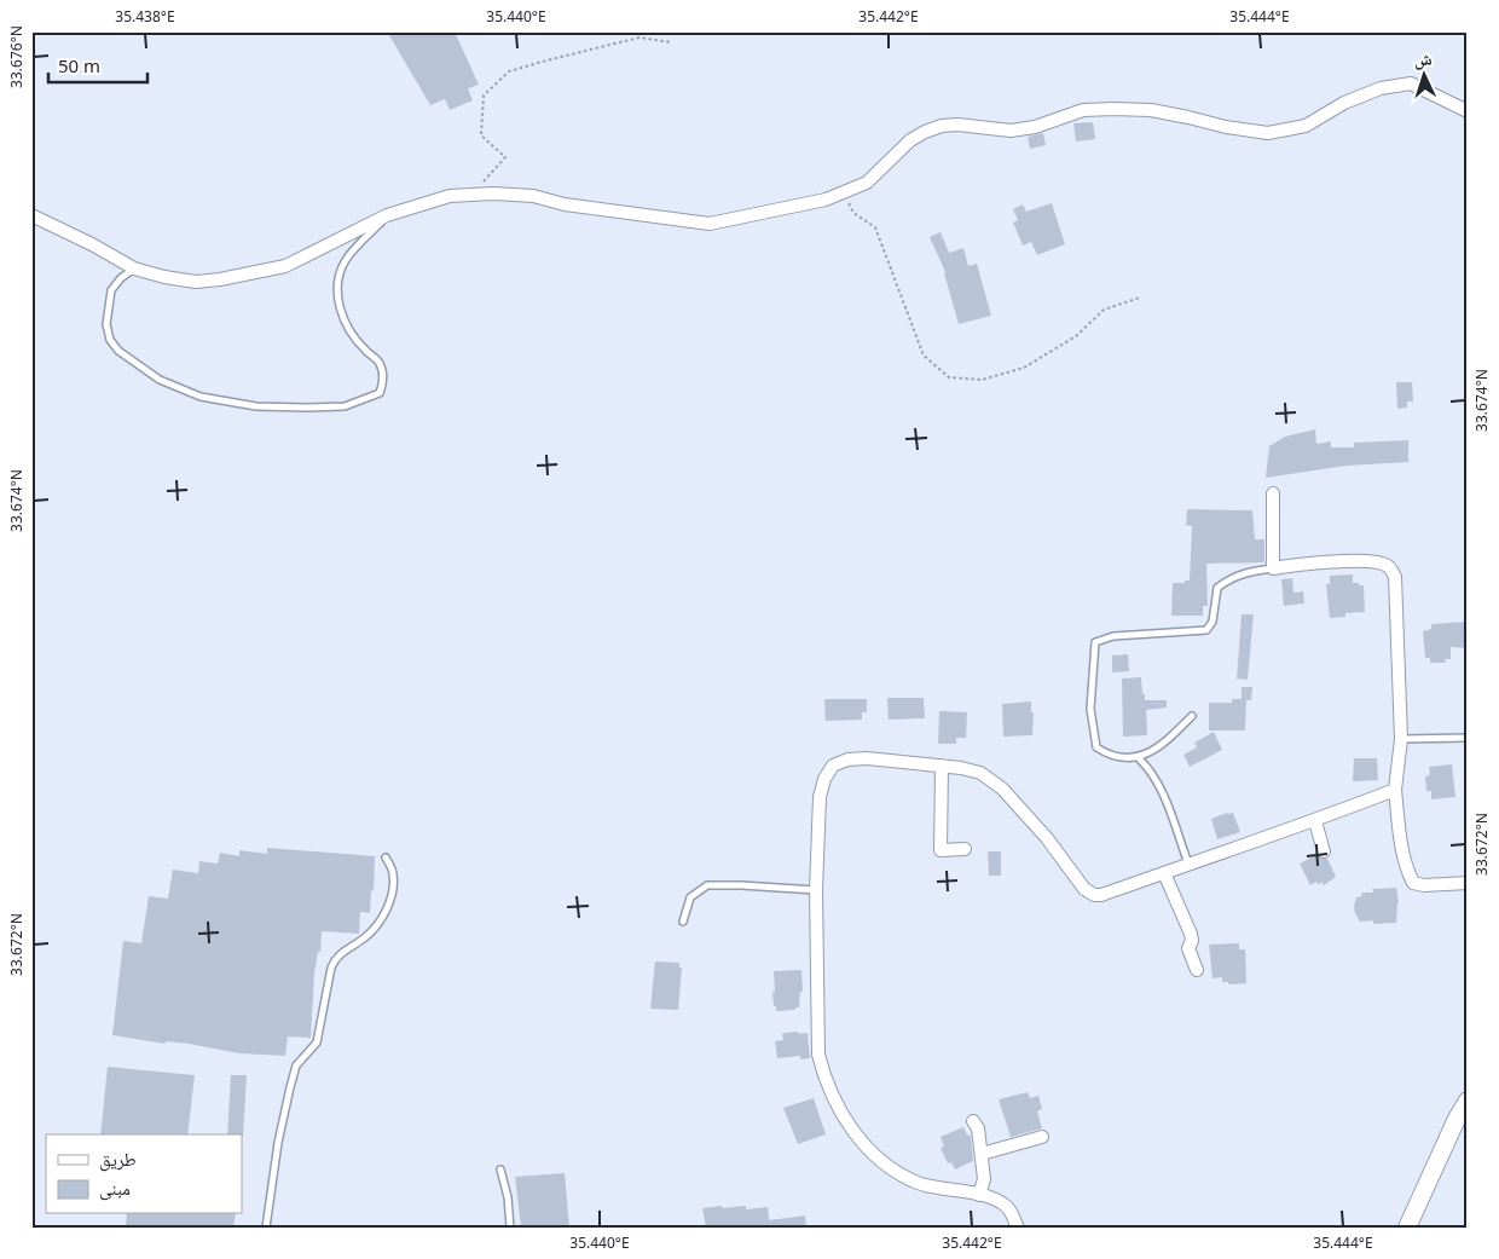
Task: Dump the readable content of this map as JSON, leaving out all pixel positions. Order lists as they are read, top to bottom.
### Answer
{
  "legend": ["طريق", "مبنى"],
  "scale_bar": "50 m",
  "north": "top",
  "coordinates": [
    "35.438°E",
    "35.440°E",
    "35.442°E",
    "35.444°E",
    "33.676°N",
    "33.674°N",
    "33.672°N"
  ]
}
